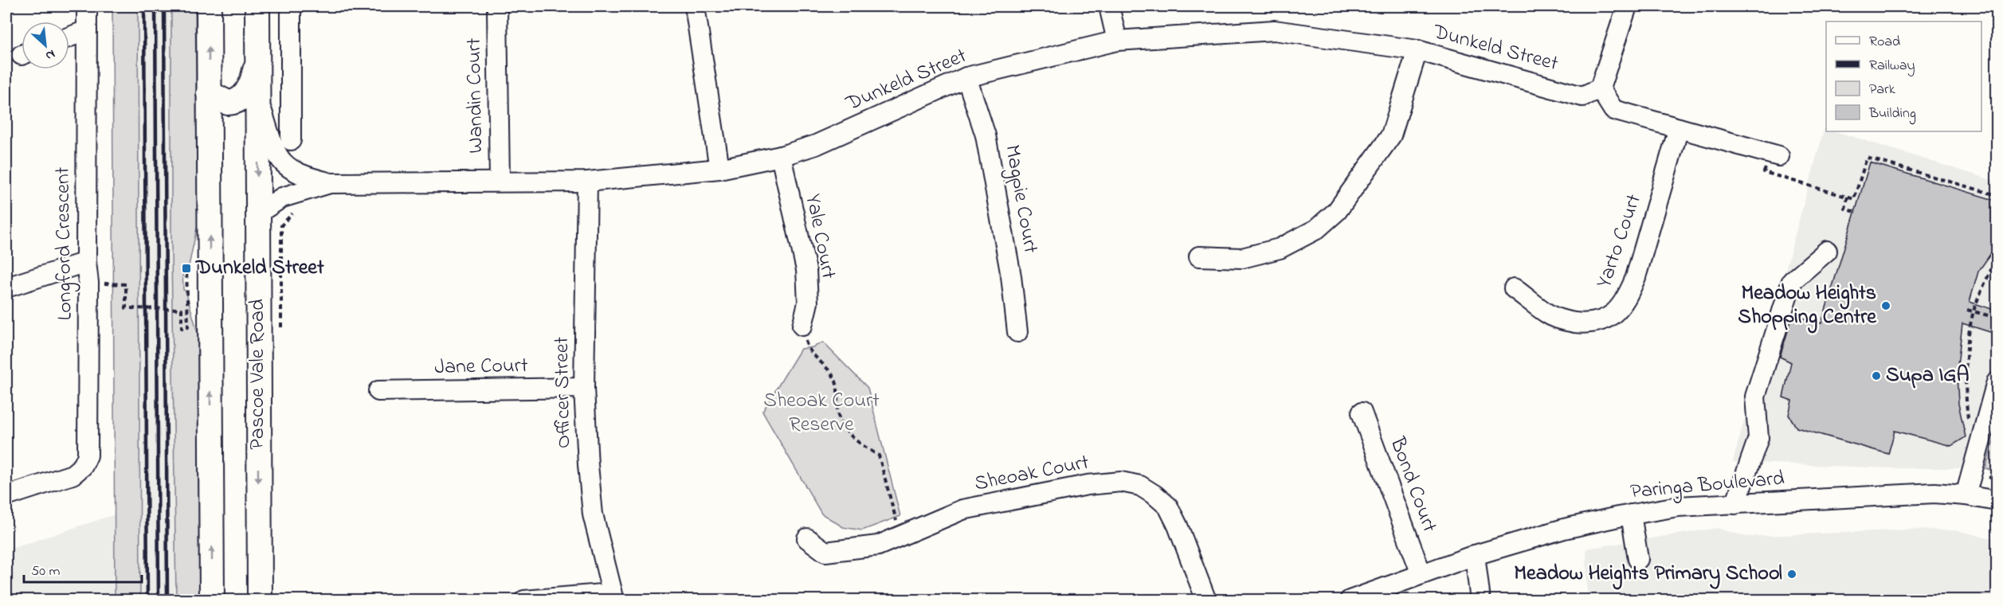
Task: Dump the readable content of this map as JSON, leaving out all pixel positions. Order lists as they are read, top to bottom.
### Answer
{
  "streets": {
    "main road": ["Pascoe Vale Road"],
    "street": [
      "Dunkeld Street",
      "Wandin Court",
      "Magpie Court",
      "Yale Court",
      "Yarto Court",
      "Longford Crescent",
      "Jane Court",
      "Officer Street",
      "Sheoak Court",
      "Bond Court",
      "Paringa Boulevard"
    ]
  },
  "crossings": [
    ["Dunkeld Street", "Wandin Court"],
    ["Dunkeld Street", "Magpie Court"],
    ["Dunkeld Street", "Yale Court"],
    ["Dunkeld Street", "Pascoe Vale Road"],
    ["Dunkeld Street", "Officer Street"],
    ["Jane Court", "Officer Street"],
    ["Bond Court", "Paringa Boulevard"]
  ],
  "parks": ["Sheoak Court Reserve"],
  "places": {
    "transit": ["Dunkeld Street"],
    "other": ["Meadow Heights Shopping Centre", "Supa IGA", "Meadow Heights Primary School"]
  },
  "legend": [
    "Road",
    "Railway",
    "Park",
    "Building"
  ],
  "scale_bar": "50 m",
  "north": "bottom right"
}
